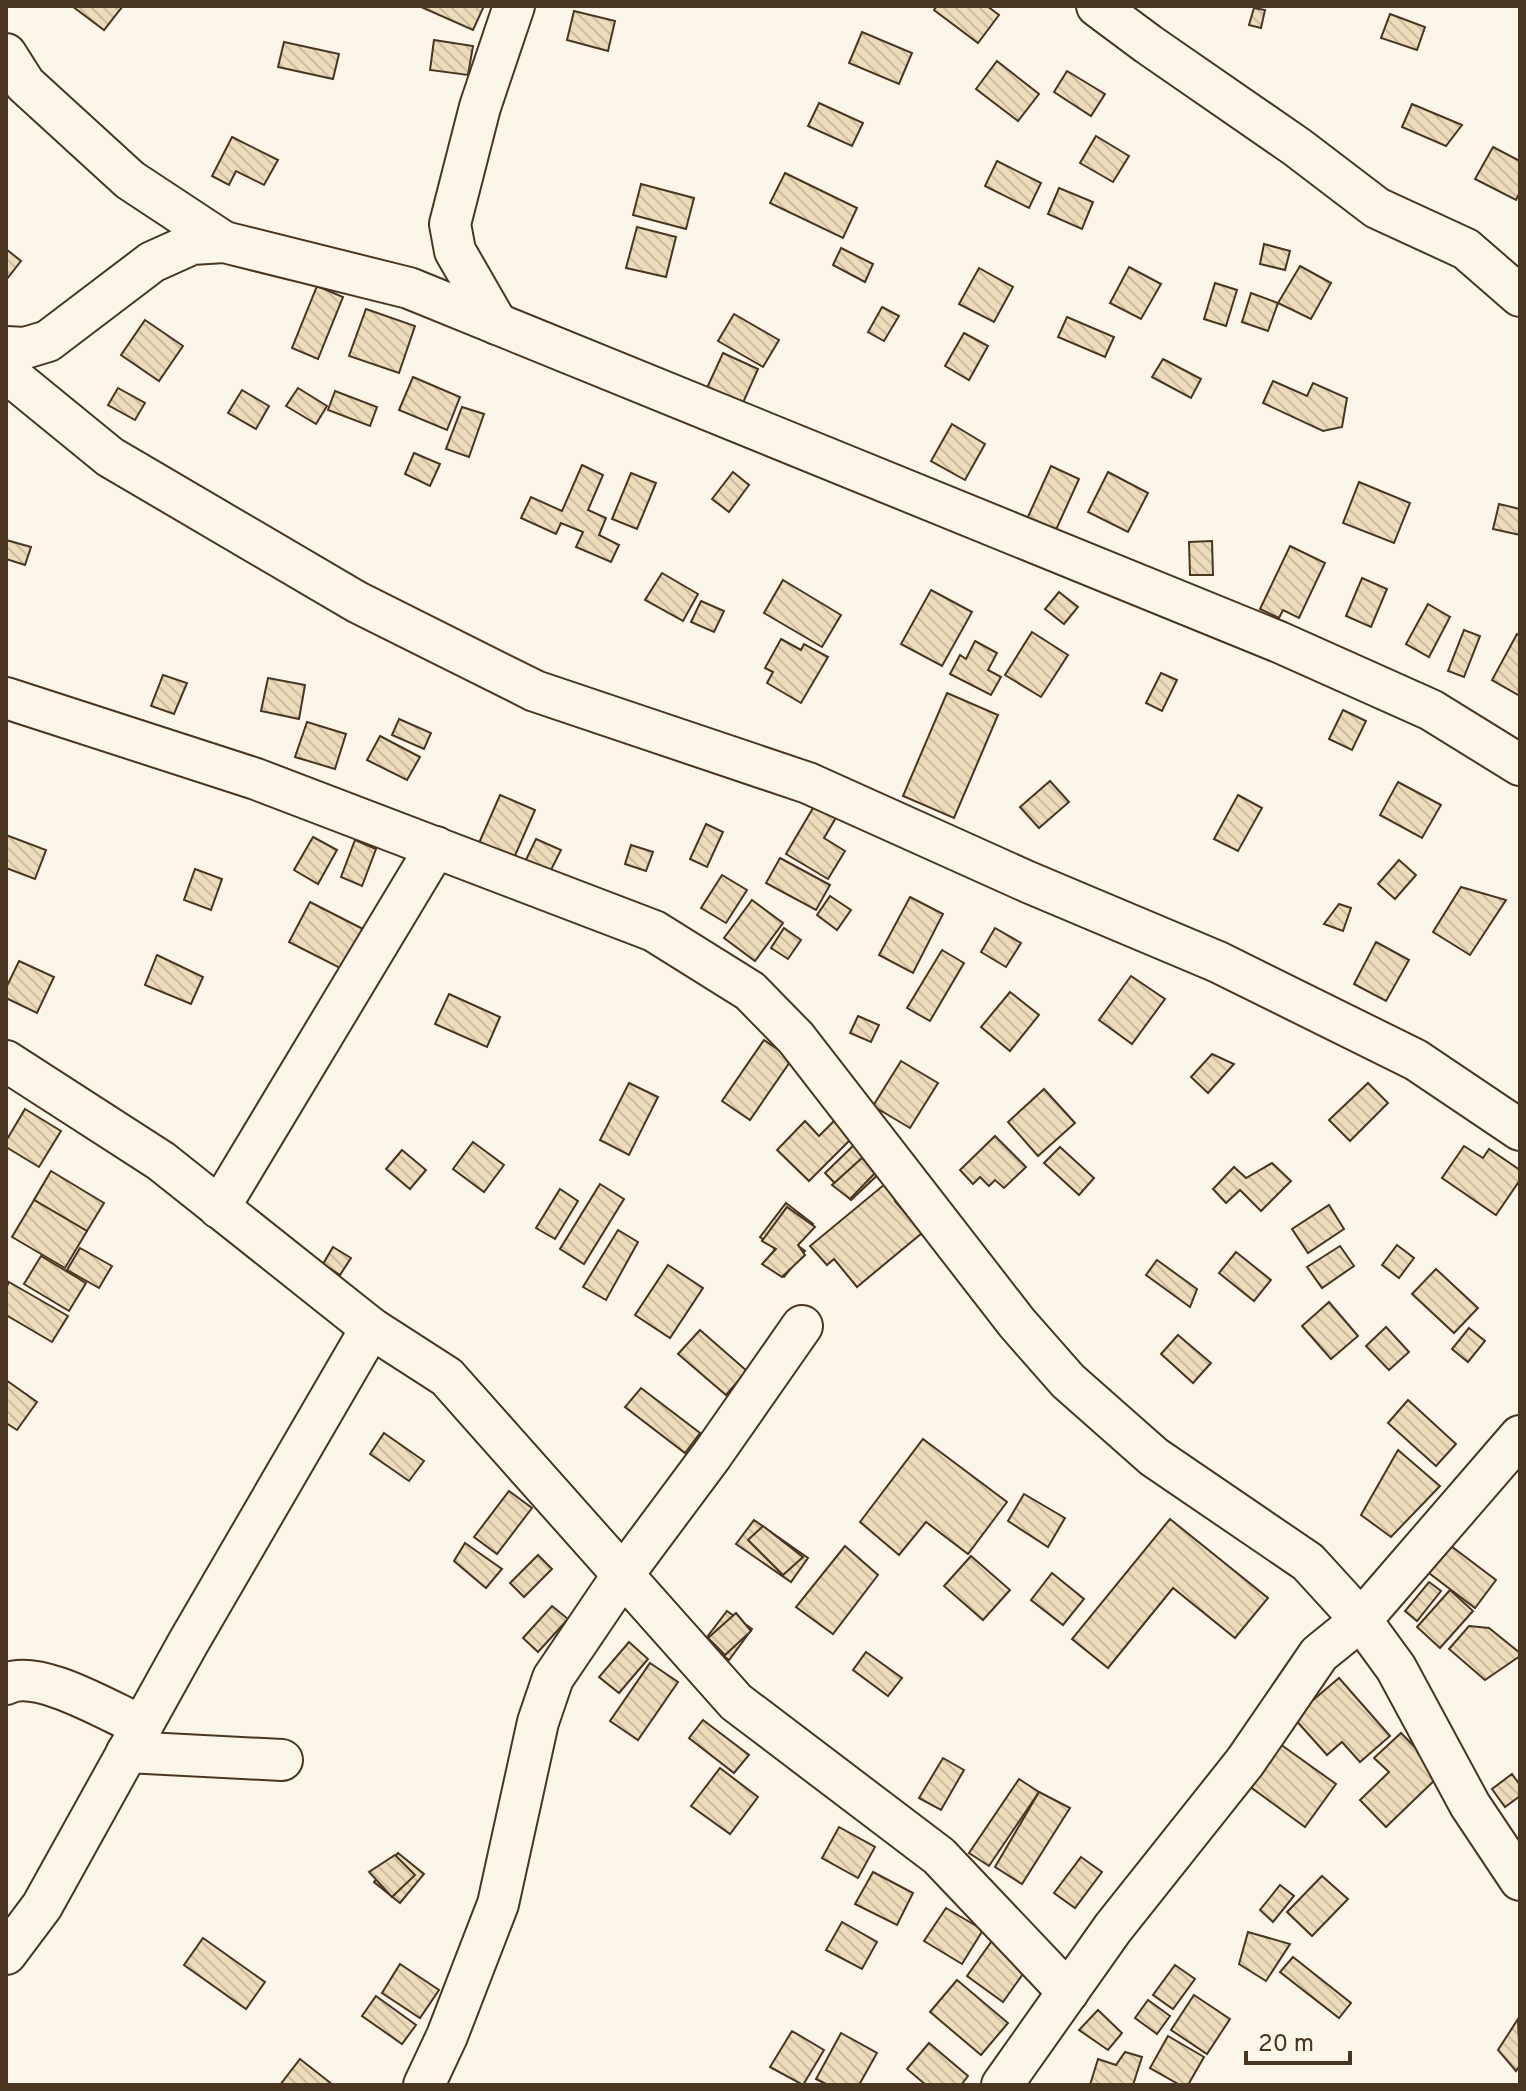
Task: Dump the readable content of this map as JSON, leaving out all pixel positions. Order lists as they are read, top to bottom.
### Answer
{
  "scale_bar": "20 m"
}
